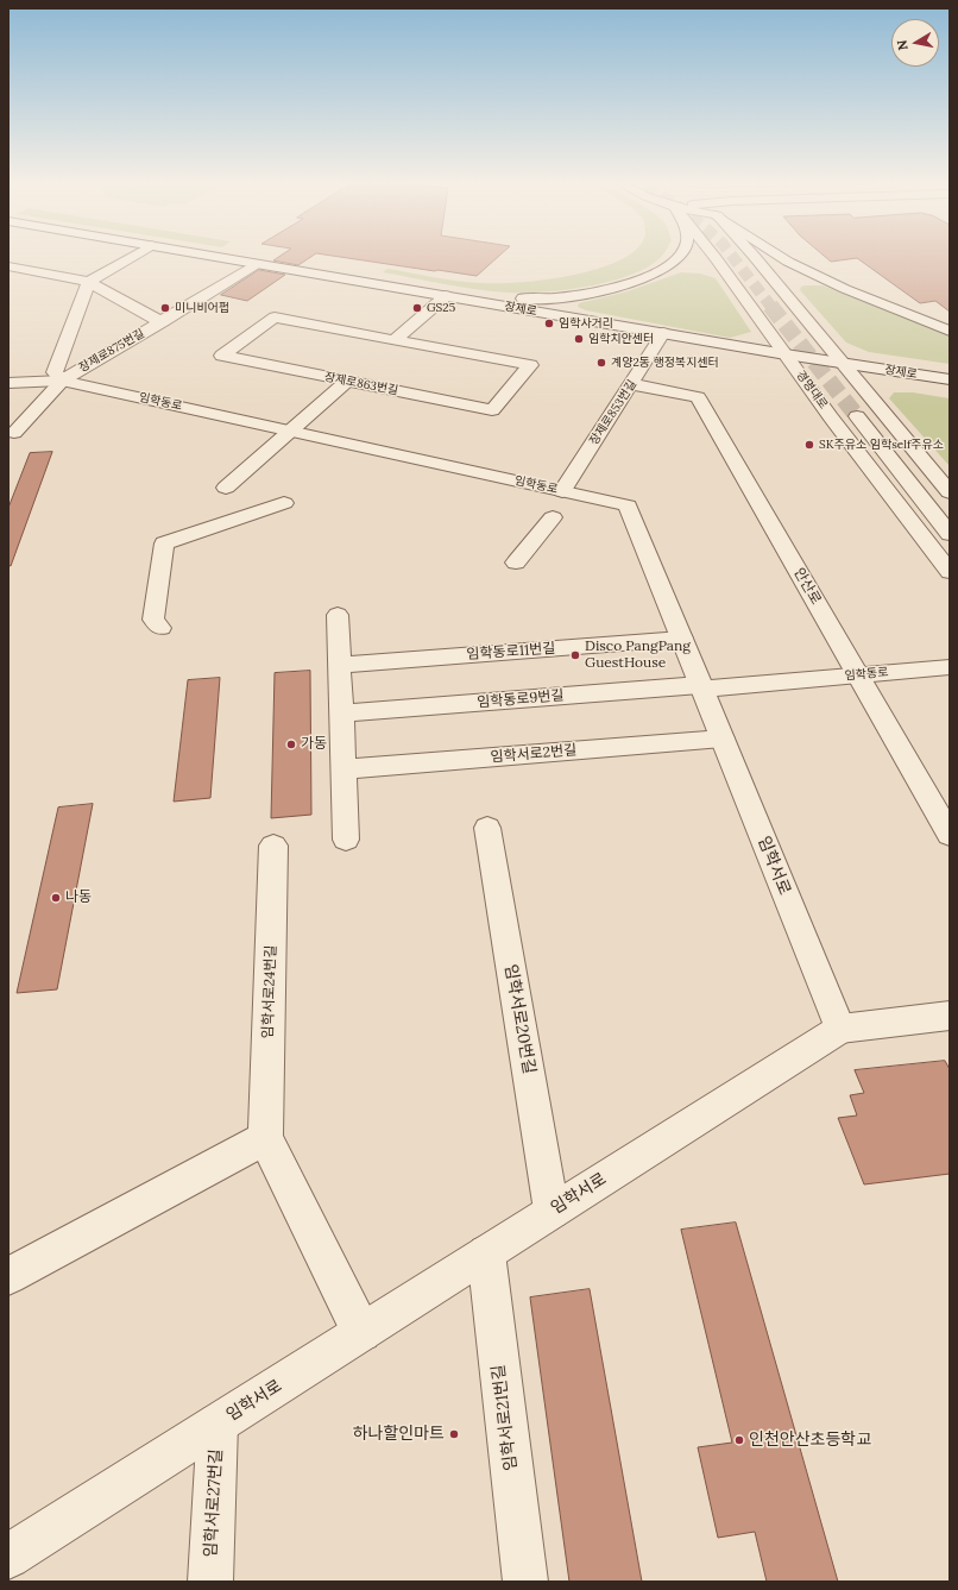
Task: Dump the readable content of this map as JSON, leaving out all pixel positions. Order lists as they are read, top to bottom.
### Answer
{
  "streets": {
    "street": [
      "장제로",
      "장제로875번길",
      "장제로863번길",
      "경명대로",
      "임학동로",
      "장제로853번길",
      "안산로",
      "임학동로11번길",
      "임학동로9번길",
      "임학서로2번길",
      "임학서로",
      "임학서로24번길",
      "임학서로20번길",
      "임학서로21번길",
      "임학서로27번길"
    ]
  },
  "crossings": [
    ["장제로", "장제로875번길"],
    ["장제로", "경명대로"],
    ["장제로", "장제로853번길"],
    ["장제로875번길", "임학동로"],
    ["임학동로", "장제로853번길"],
    ["임학동로", "안산로"],
    ["임학동로", "임학동로11번길"],
    ["임학동로", "임학동로9번길"],
    ["임학동로", "임학서로"],
    ["장제로853번길", "안산로"],
    ["임학동로9번길", "임학서로"],
    ["임학서로2번길", "임학서로"],
    ["임학서로", "임학서로24번길"],
    ["임학서로", "임학서로20번길"],
    ["임학서로", "임학서로21번길"],
    ["임학서로", "임학서로27번길"]
  ],
  "places": [
    "미니비어펍",
    "GS25",
    "임학사거리",
    "임학치안센터",
    "계양2동 행정복지센터",
    "SK주유소 임학self주유소",
    "Disco PangPang GuestHouse",
    "가동",
    "나동",
    "하나할인마트",
    "인천안산초등학교"
  ],
  "north": "left"
}
